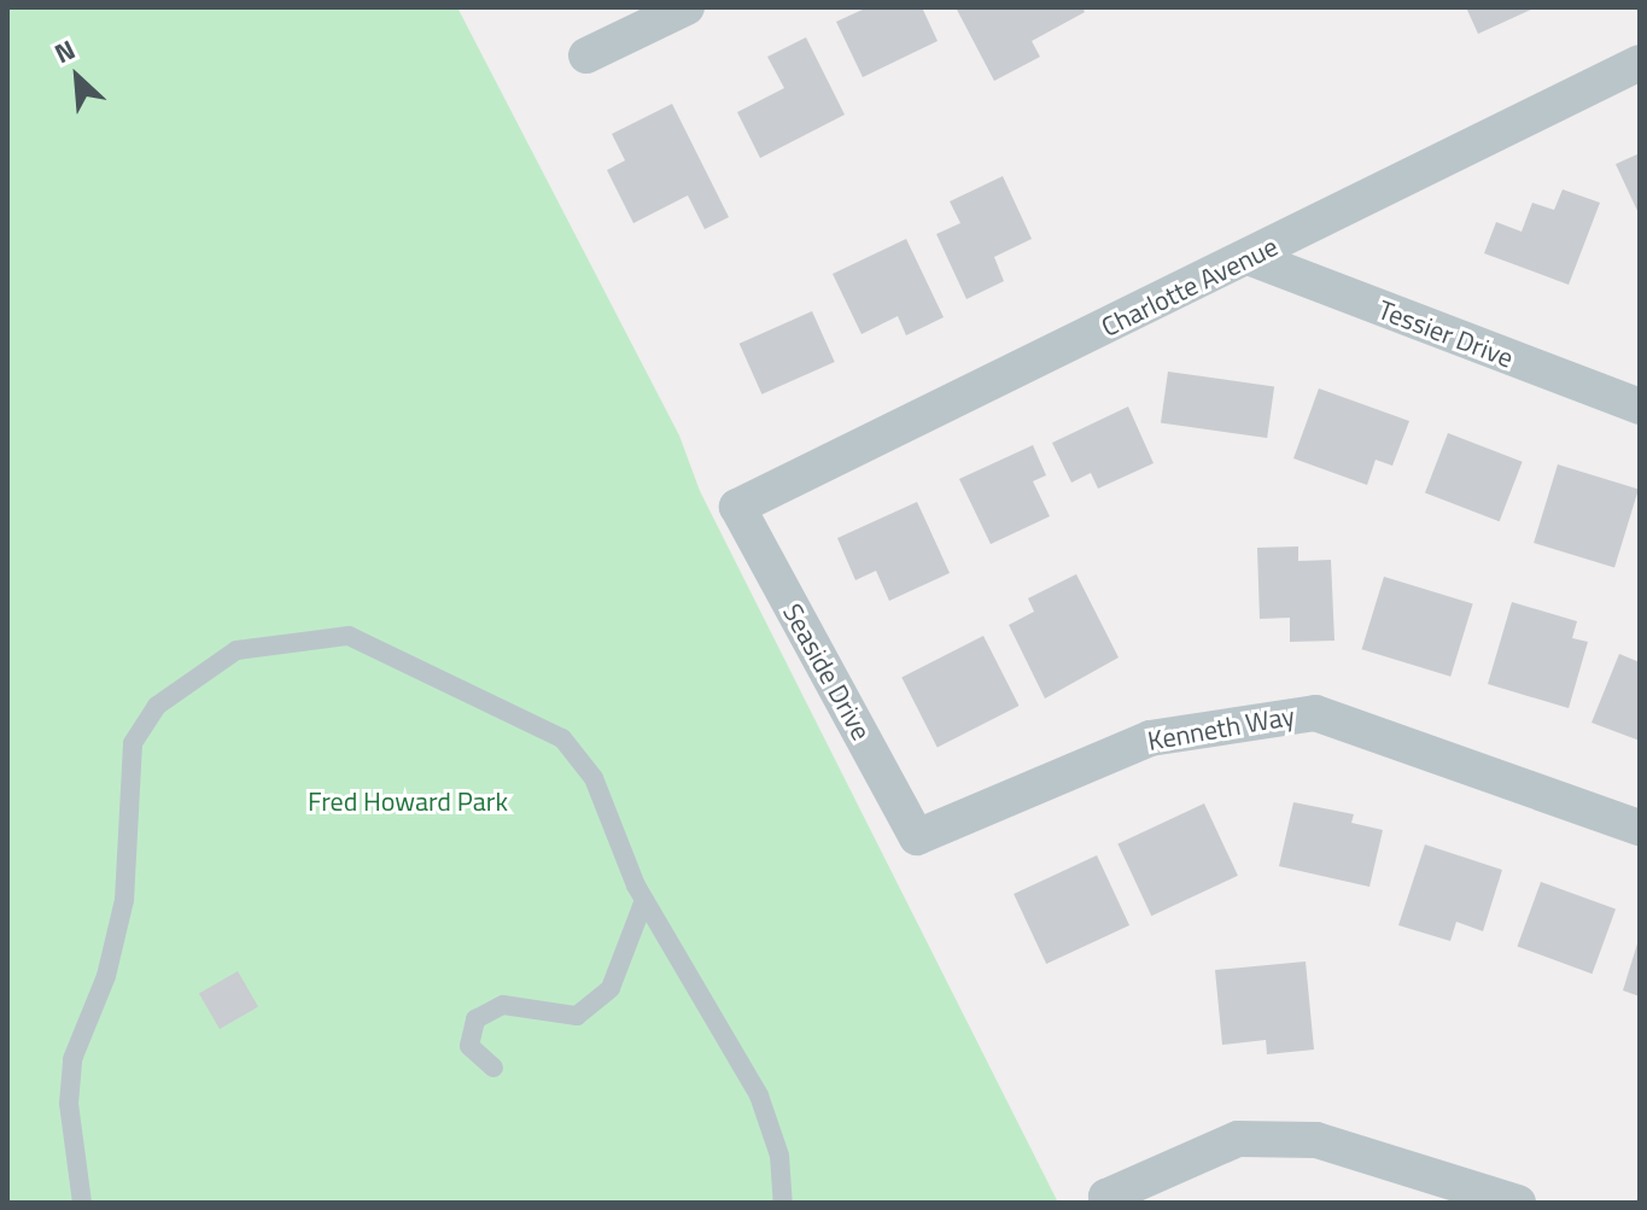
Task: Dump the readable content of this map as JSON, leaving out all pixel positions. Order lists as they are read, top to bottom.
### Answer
{
  "streets": {
    "street": [
      "Charlotte Avenue",
      "Tessier Drive",
      "Seaside Drive",
      "Kenneth Way"
    ]
  },
  "crossings": [
    ["Charlotte Avenue", "Tessier Drive"],
    ["Charlotte Avenue", "Seaside Drive"],
    ["Seaside Drive", "Kenneth Way"]
  ],
  "parks": ["Fred Howard Park"],
  "north": "top left"
}
